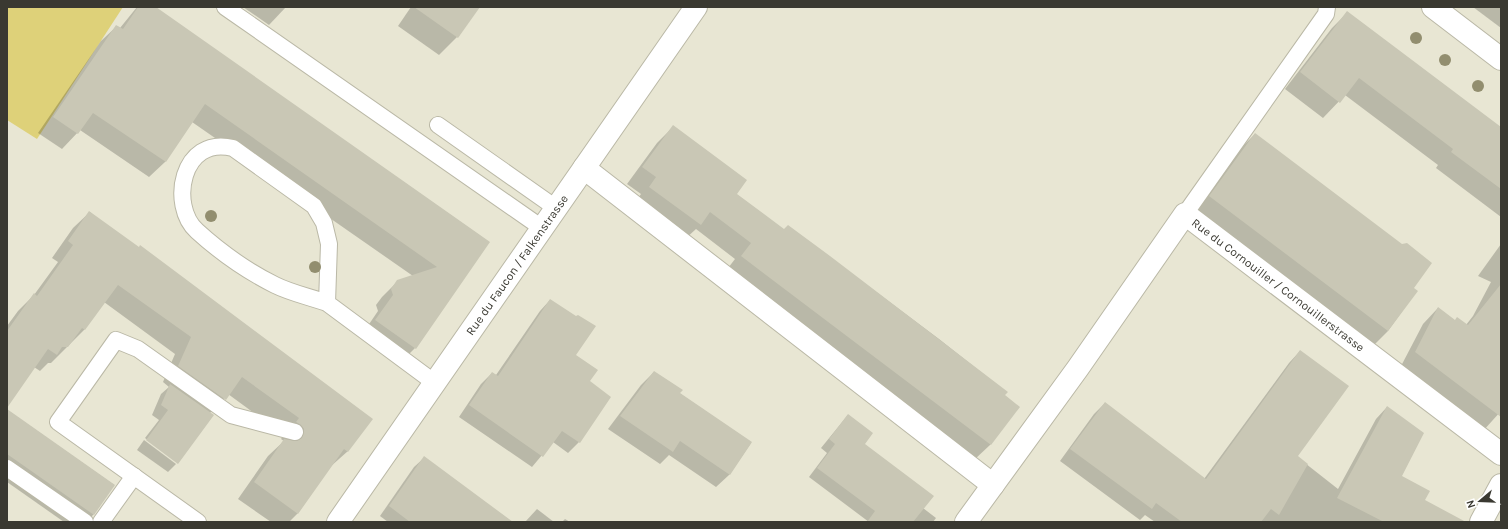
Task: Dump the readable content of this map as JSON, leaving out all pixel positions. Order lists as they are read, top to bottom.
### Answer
{
  "streets": {
    "street": ["Rue du Faucon / Falkenstrasse", "Rue du Cornouiller / Cornouillerstrasse"]
  },
  "north": "left"
}
